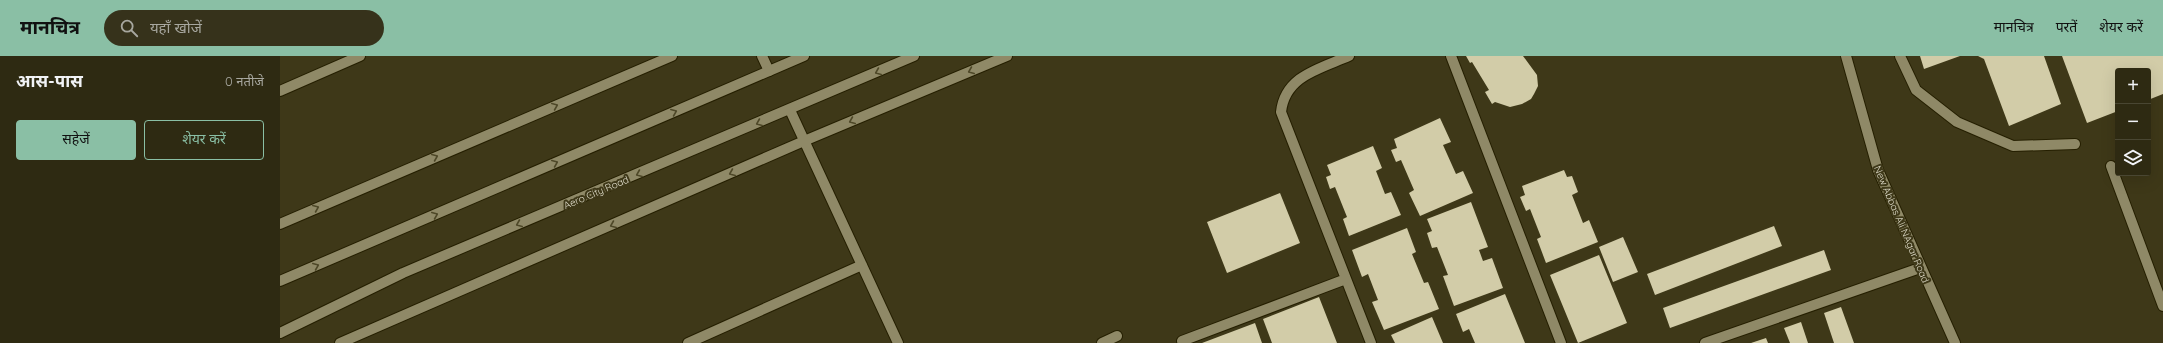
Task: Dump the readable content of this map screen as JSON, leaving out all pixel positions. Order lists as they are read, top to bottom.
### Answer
{
  "streets": {
    "street": ["Aero City Road", "New Abbas Ali NAgar Road"]
  },
  "page": {
    "header": "मानचित्र",
    "search": "यहाँ खोजें",
    "nav": ["मानचित्र", "परतें", "शेयर करें"],
    "heading": ["आस-पास", "0 नतीजे"],
    "map_buttons": ["+", "−"],
    "buttons": ["सहेजें", "शेयर करें"]
  }
}
